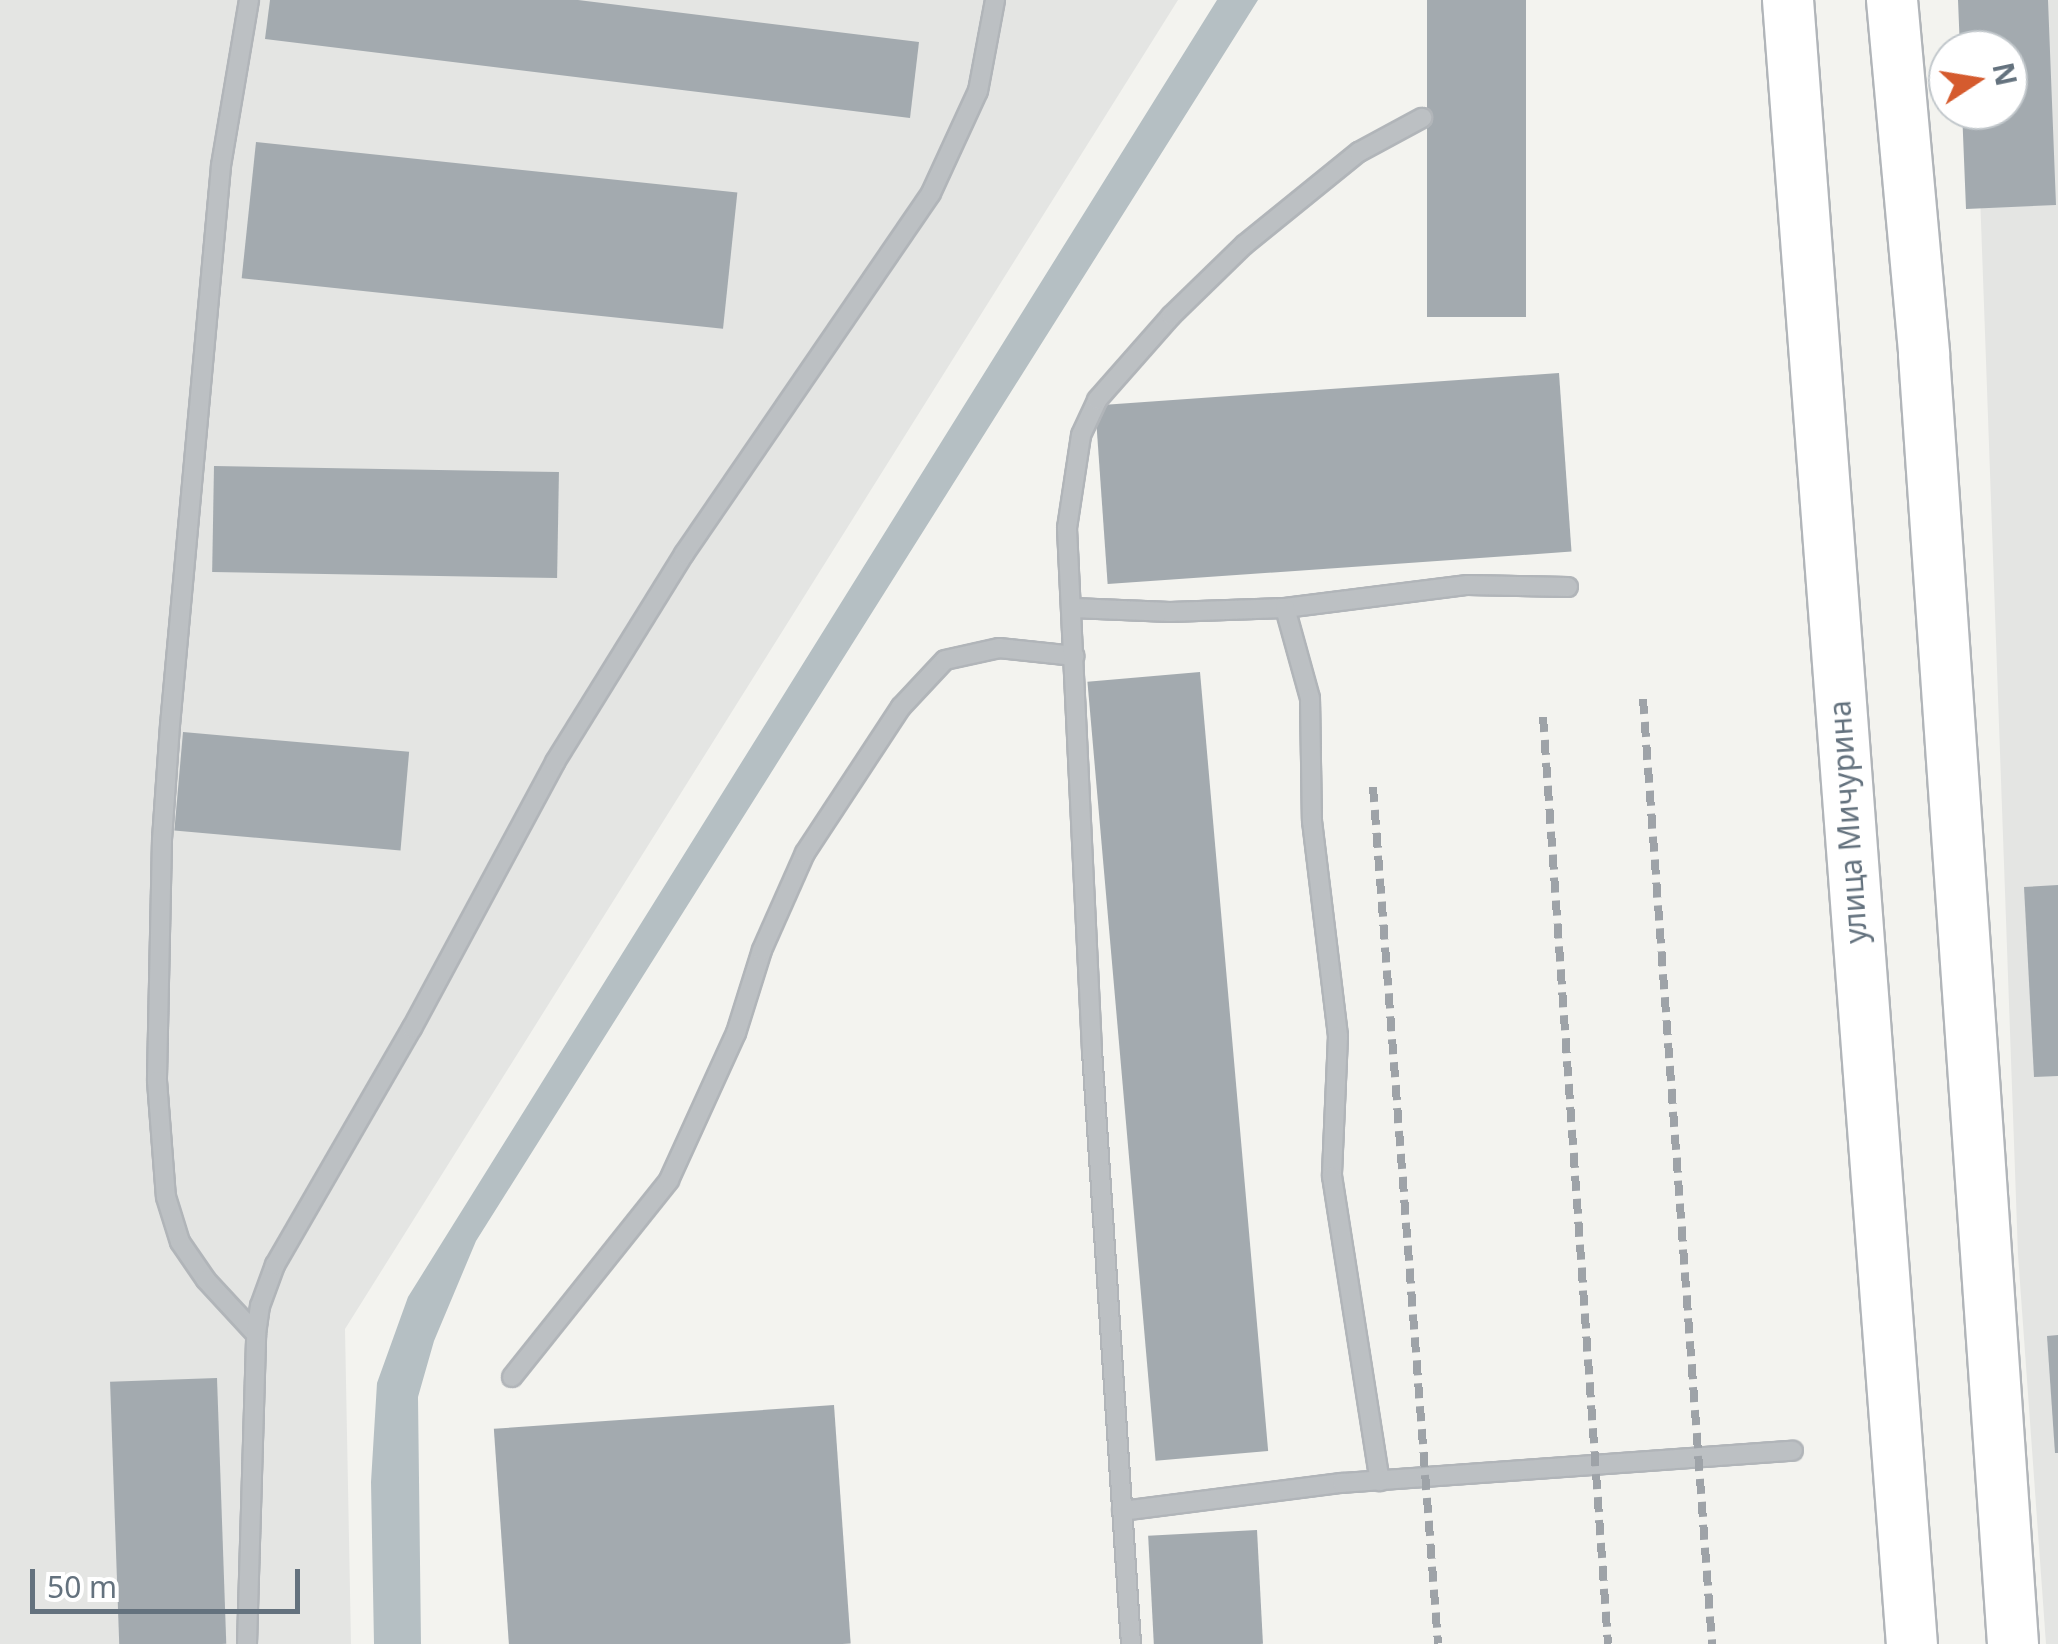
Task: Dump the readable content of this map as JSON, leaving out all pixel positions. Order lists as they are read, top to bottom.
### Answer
{
  "streets": {
    "main road": ["улица Мичурина"]
  },
  "scale_bar": "50 m",
  "north": "right"
}
